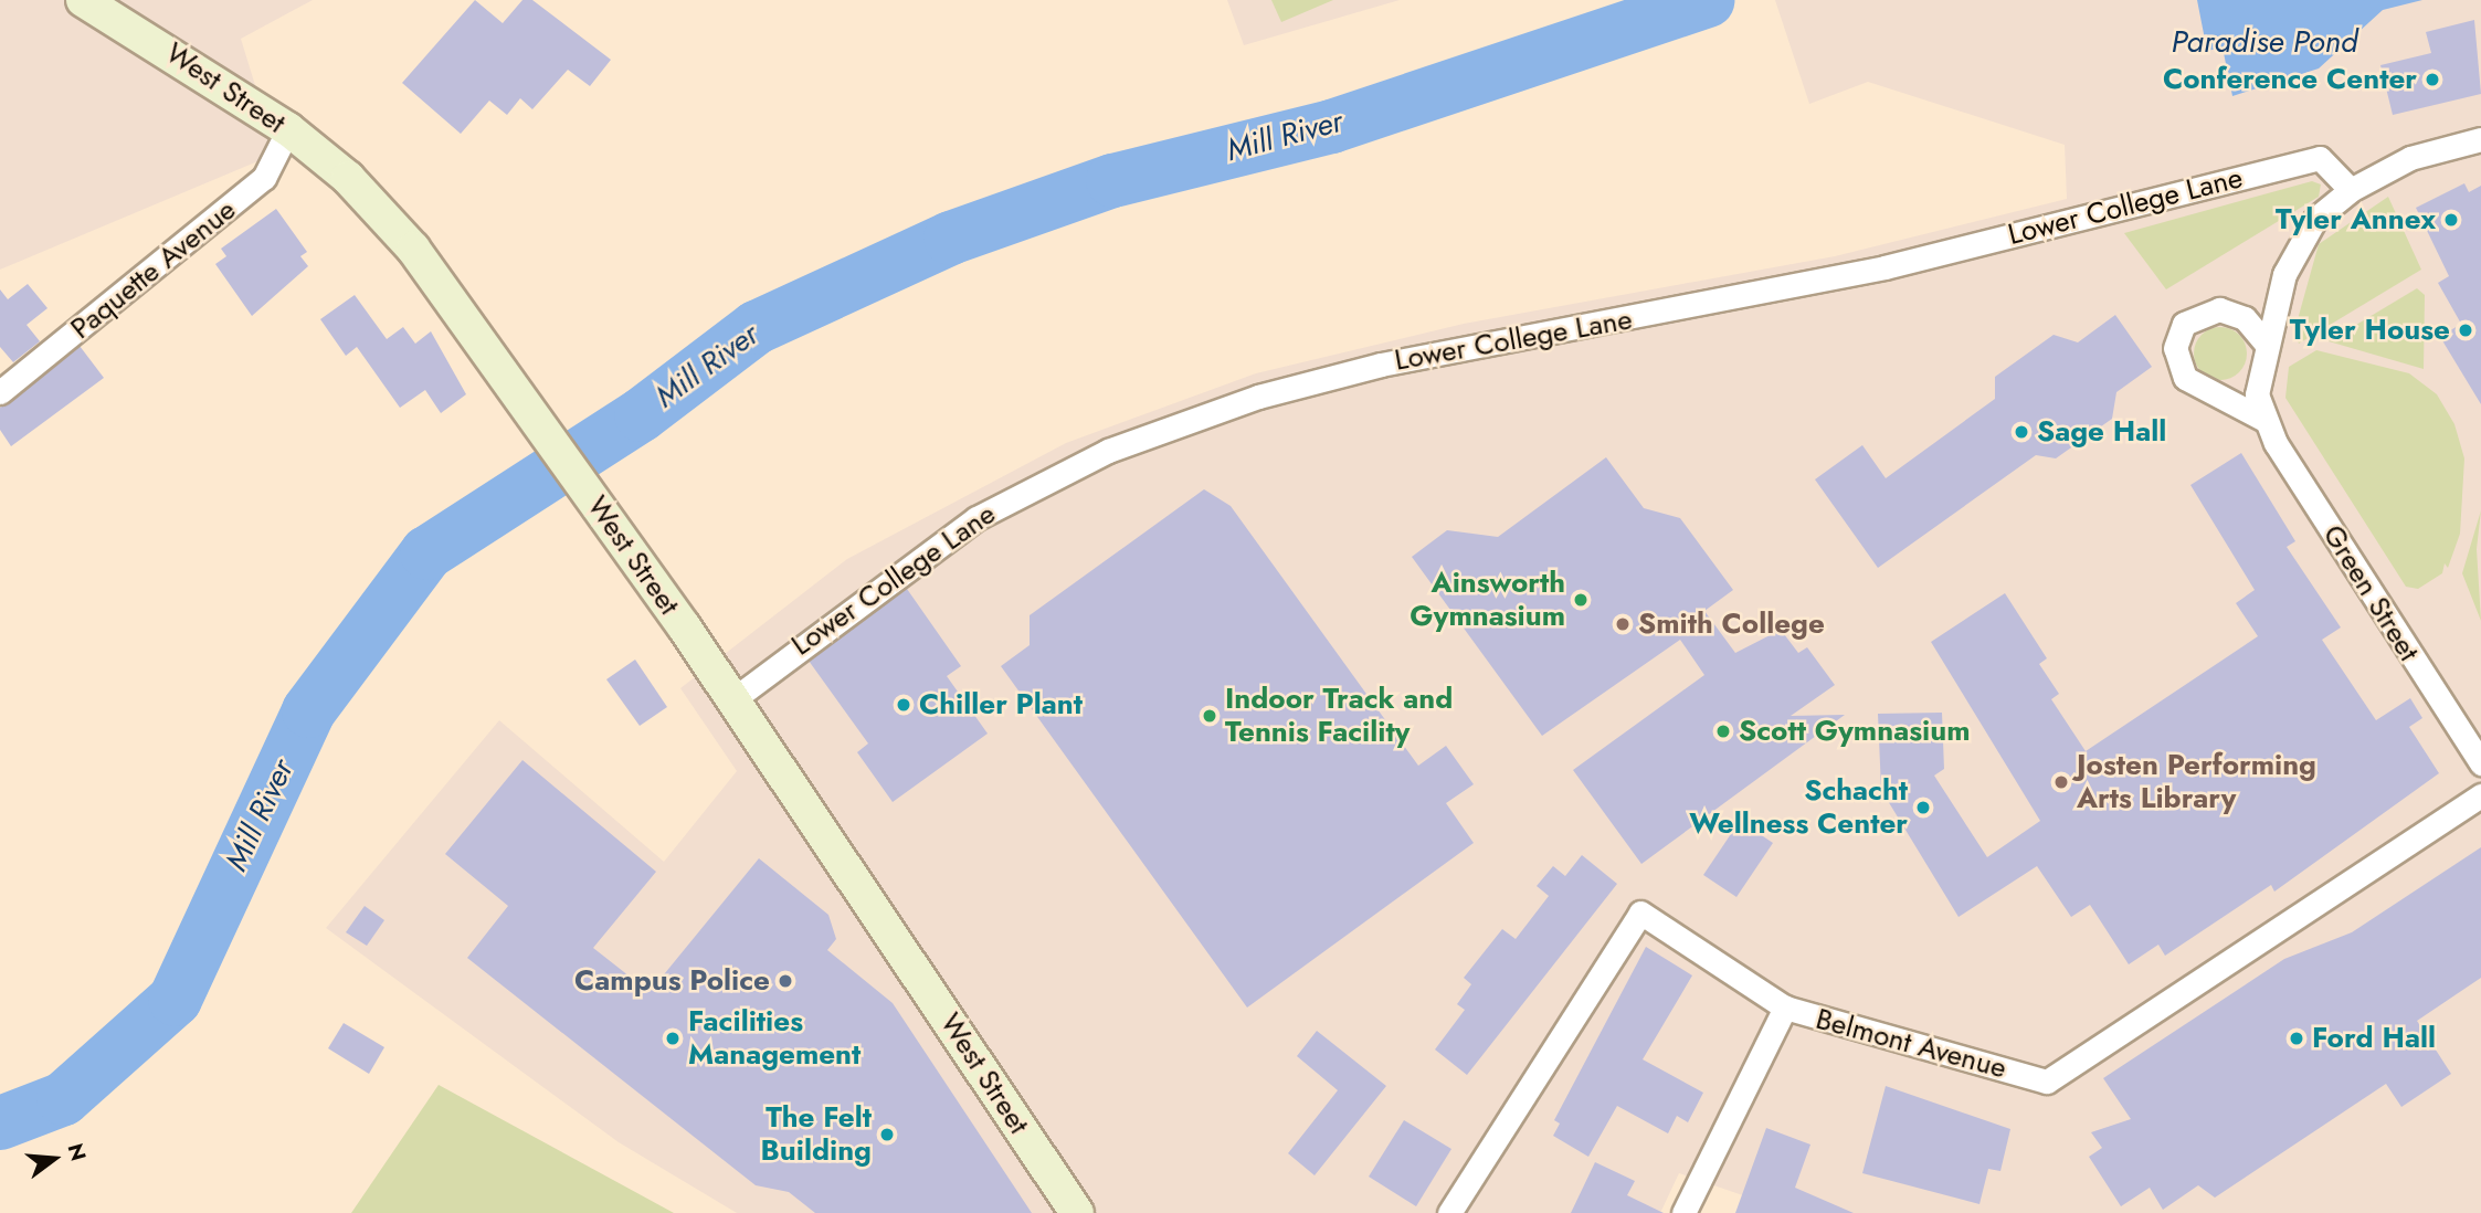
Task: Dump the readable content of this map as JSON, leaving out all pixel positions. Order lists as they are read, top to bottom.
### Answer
{
  "streets": {
    "main road": ["West Street"],
    "street": [
      "Lower College Lane",
      "Paquette Avenue",
      "Green Street",
      "Belmont Avenue"
    ]
  },
  "crossings": [
    ["West Street", "Lower College Lane"],
    ["West Street", "Paquette Avenue"],
    ["Lower College Lane", "Green Street"]
  ],
  "water": ["Paradise Pond", "Mill River"],
  "places": [
    "Conference Center",
    "Tyler Annex",
    "Tyler House",
    "Sage Hall",
    "Ainsworth Gymnasium",
    "Smith College",
    "Chiller Plant",
    "Indoor Track and Tennis Facility",
    "Scott Gymnasium",
    "Josten Performing Arts Library",
    "Schacht Wellness Center",
    "Campus Police",
    "Facilities Management",
    "Ford Hall",
    "The Felt Building"
  ],
  "north": "right"
}
